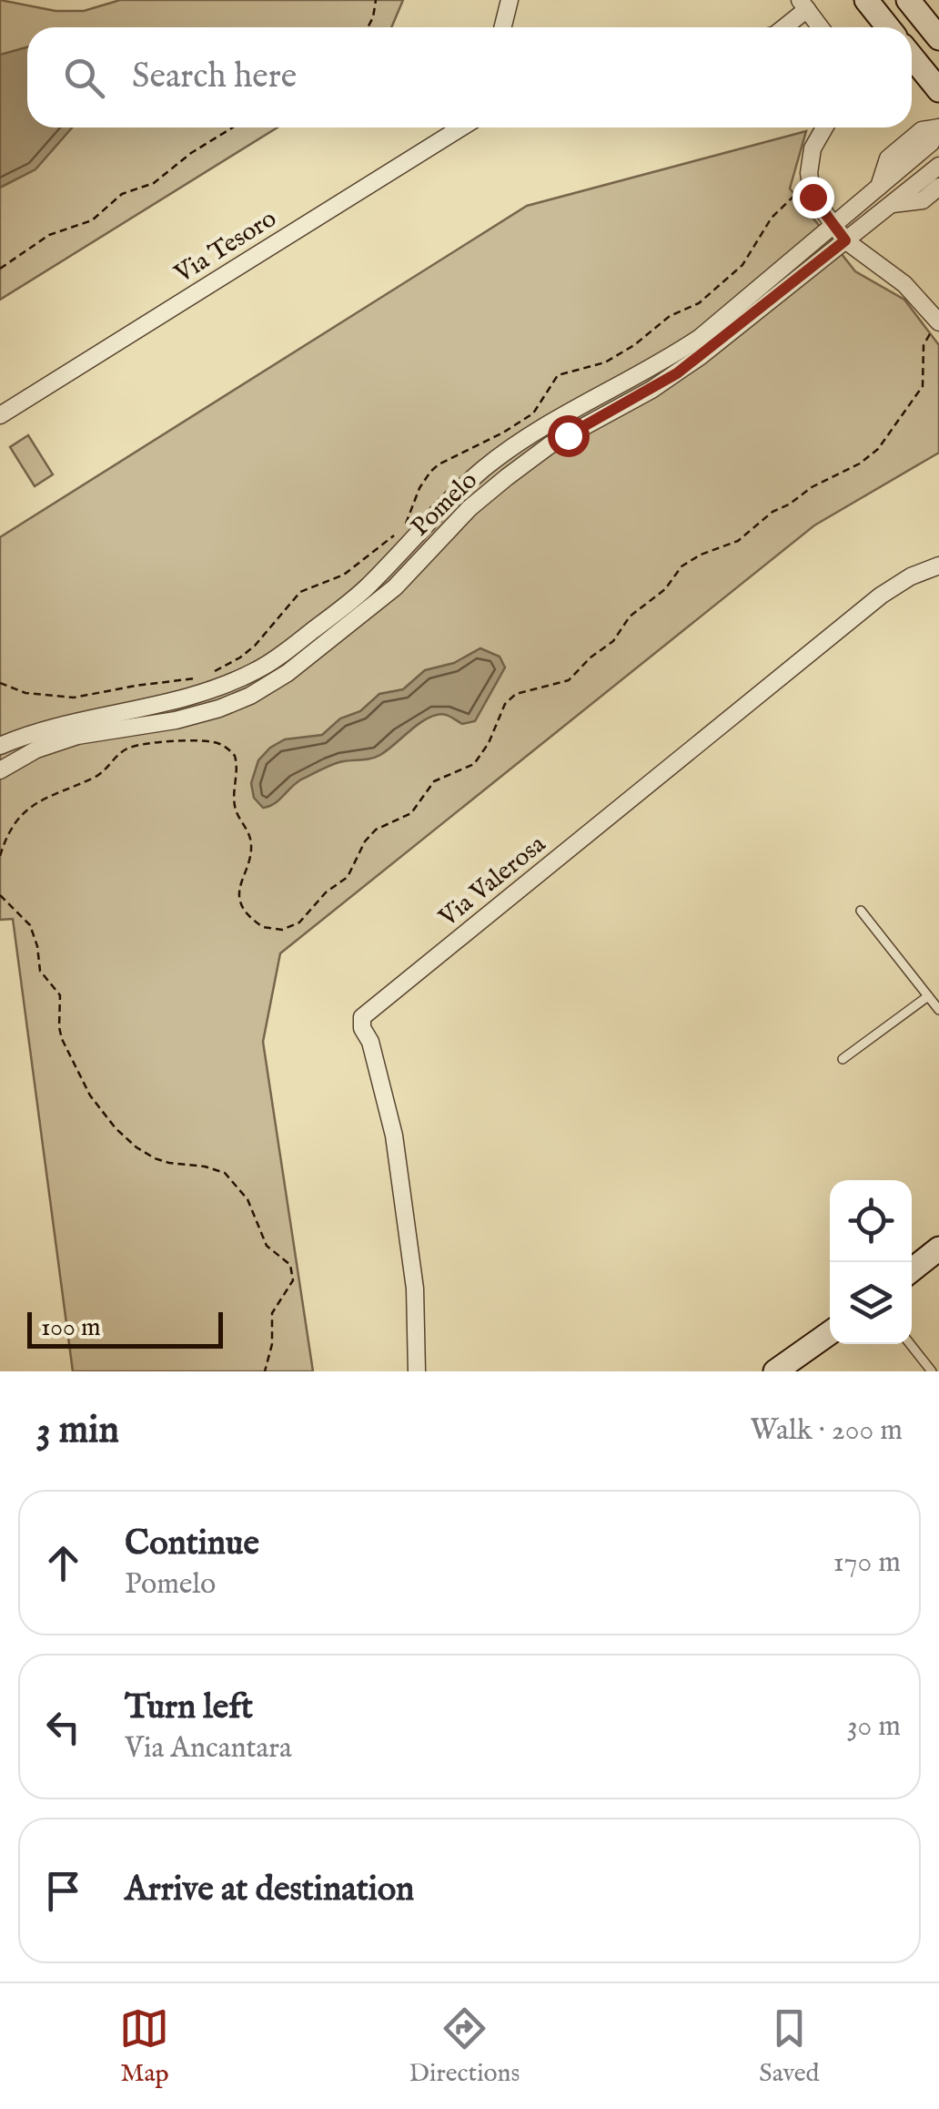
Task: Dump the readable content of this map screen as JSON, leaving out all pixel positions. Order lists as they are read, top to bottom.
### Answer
{
  "streets": {
    "street": ["Via Tesoro", "Pomelo", "Via Valerosa"]
  },
  "scale_bar": "100 m",
  "page": {
    "search": "Search here",
    "scale": "100 m",
    "heading": ["3 min", "Walk · 200 m"],
    "list": [
      ["Continue", "Pomelo", "170 m"],
      ["Turn left", "Via Ancantara", "30 m"],
      "Arrive at destination"
    ],
    "nav": ["Map", "Directions", "Saved"]
  }
}
